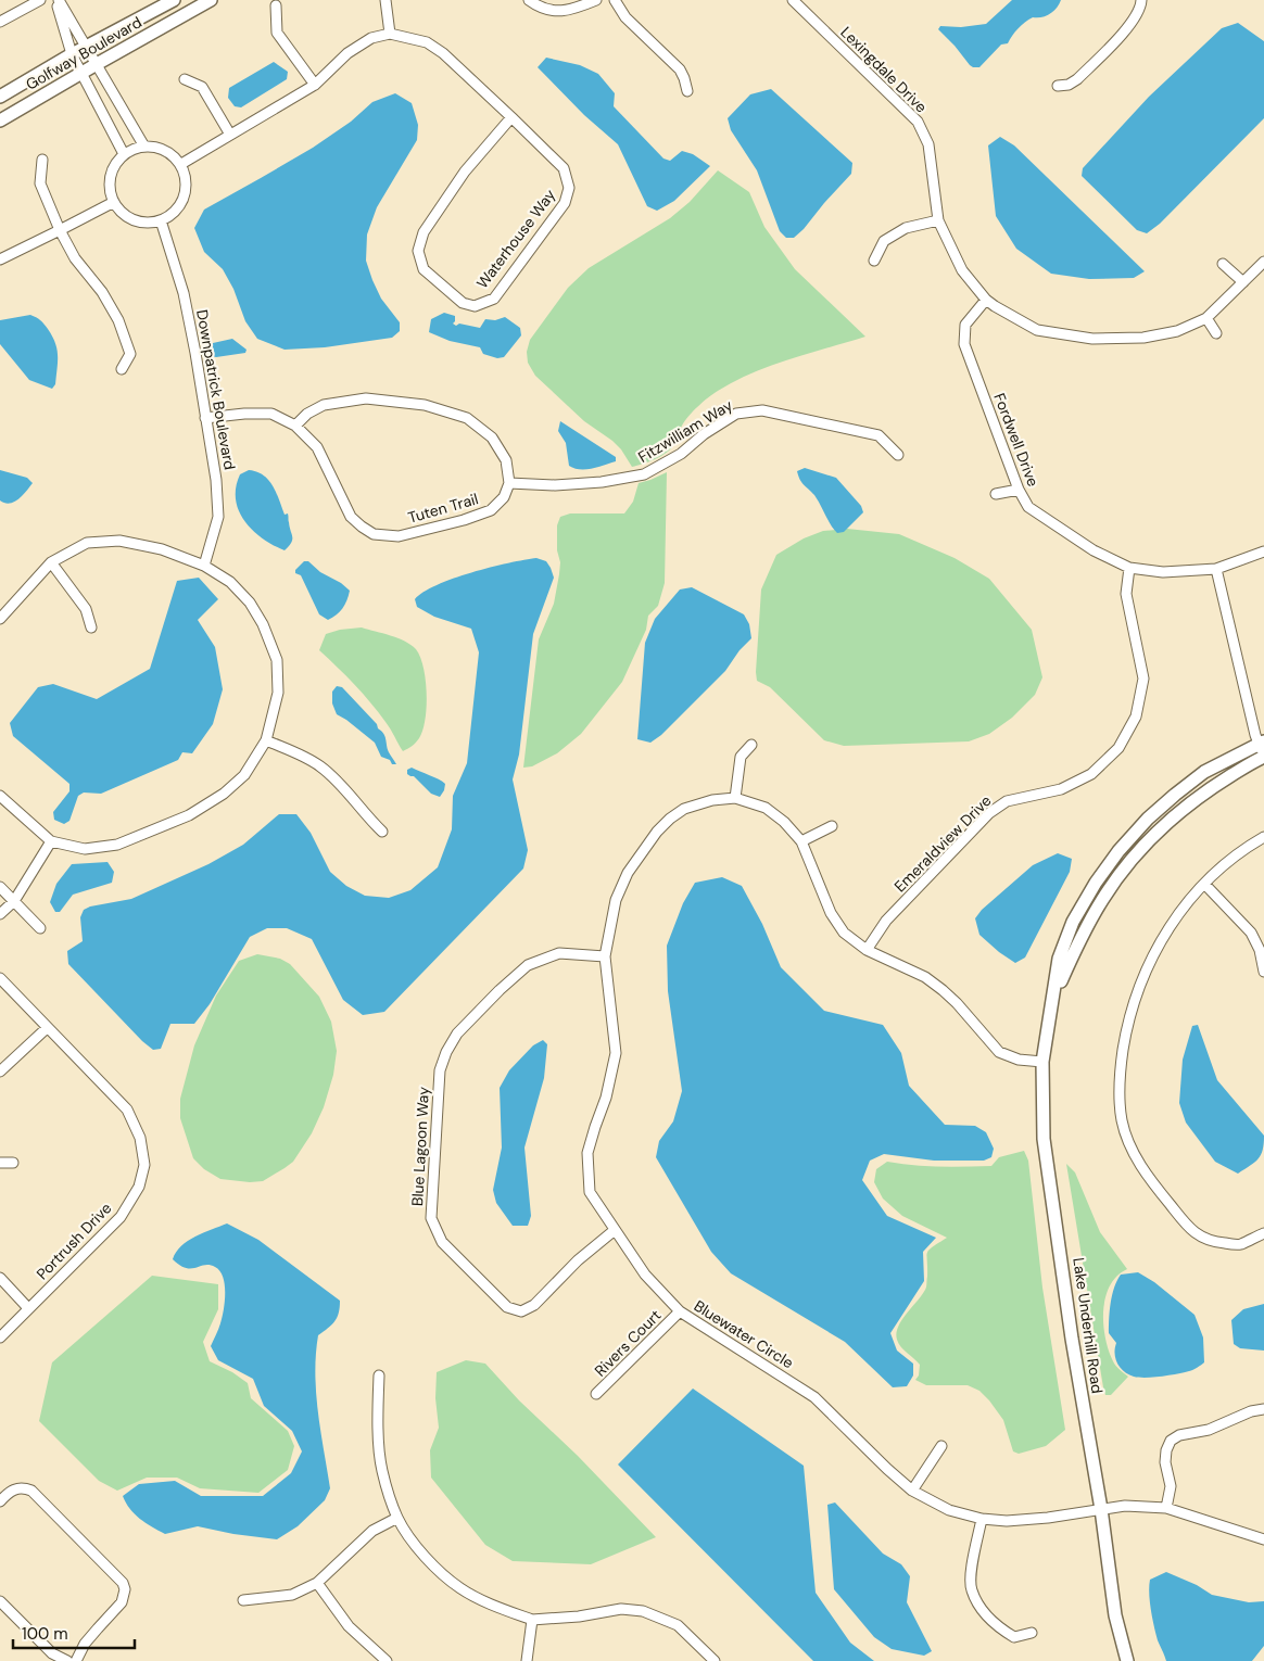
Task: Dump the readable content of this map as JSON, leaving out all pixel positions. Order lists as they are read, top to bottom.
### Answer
{
  "streets": {
    "street": [
      "Golfway Boulevard",
      "Lexingdale Drive",
      "Waterhouse Way",
      "Downpatrick Boulevard",
      "Fitzwilliam Way",
      "Fordwell Drive",
      "Tuten Trail",
      "Emeraldview Drive",
      "Blue Lagoon Way",
      "Portrush Drive",
      "Lake Underhill Road",
      "Bluewater Circle",
      "Rivers Court"
    ]
  },
  "crossings": [
    ["Lexingdale Drive", "Fordwell Drive"],
    ["Downpatrick Boulevard", "Tuten Trail"],
    ["Fitzwilliam Way", "Tuten Trail"],
    ["Fordwell Drive", "Emeraldview Drive"],
    ["Emeraldview Drive", "Bluewater Circle"],
    ["Blue Lagoon Way", "Bluewater Circle"],
    ["Lake Underhill Road", "Bluewater Circle"],
    ["Bluewater Circle", "Rivers Court"]
  ],
  "scale_bar": "100 m"
}
